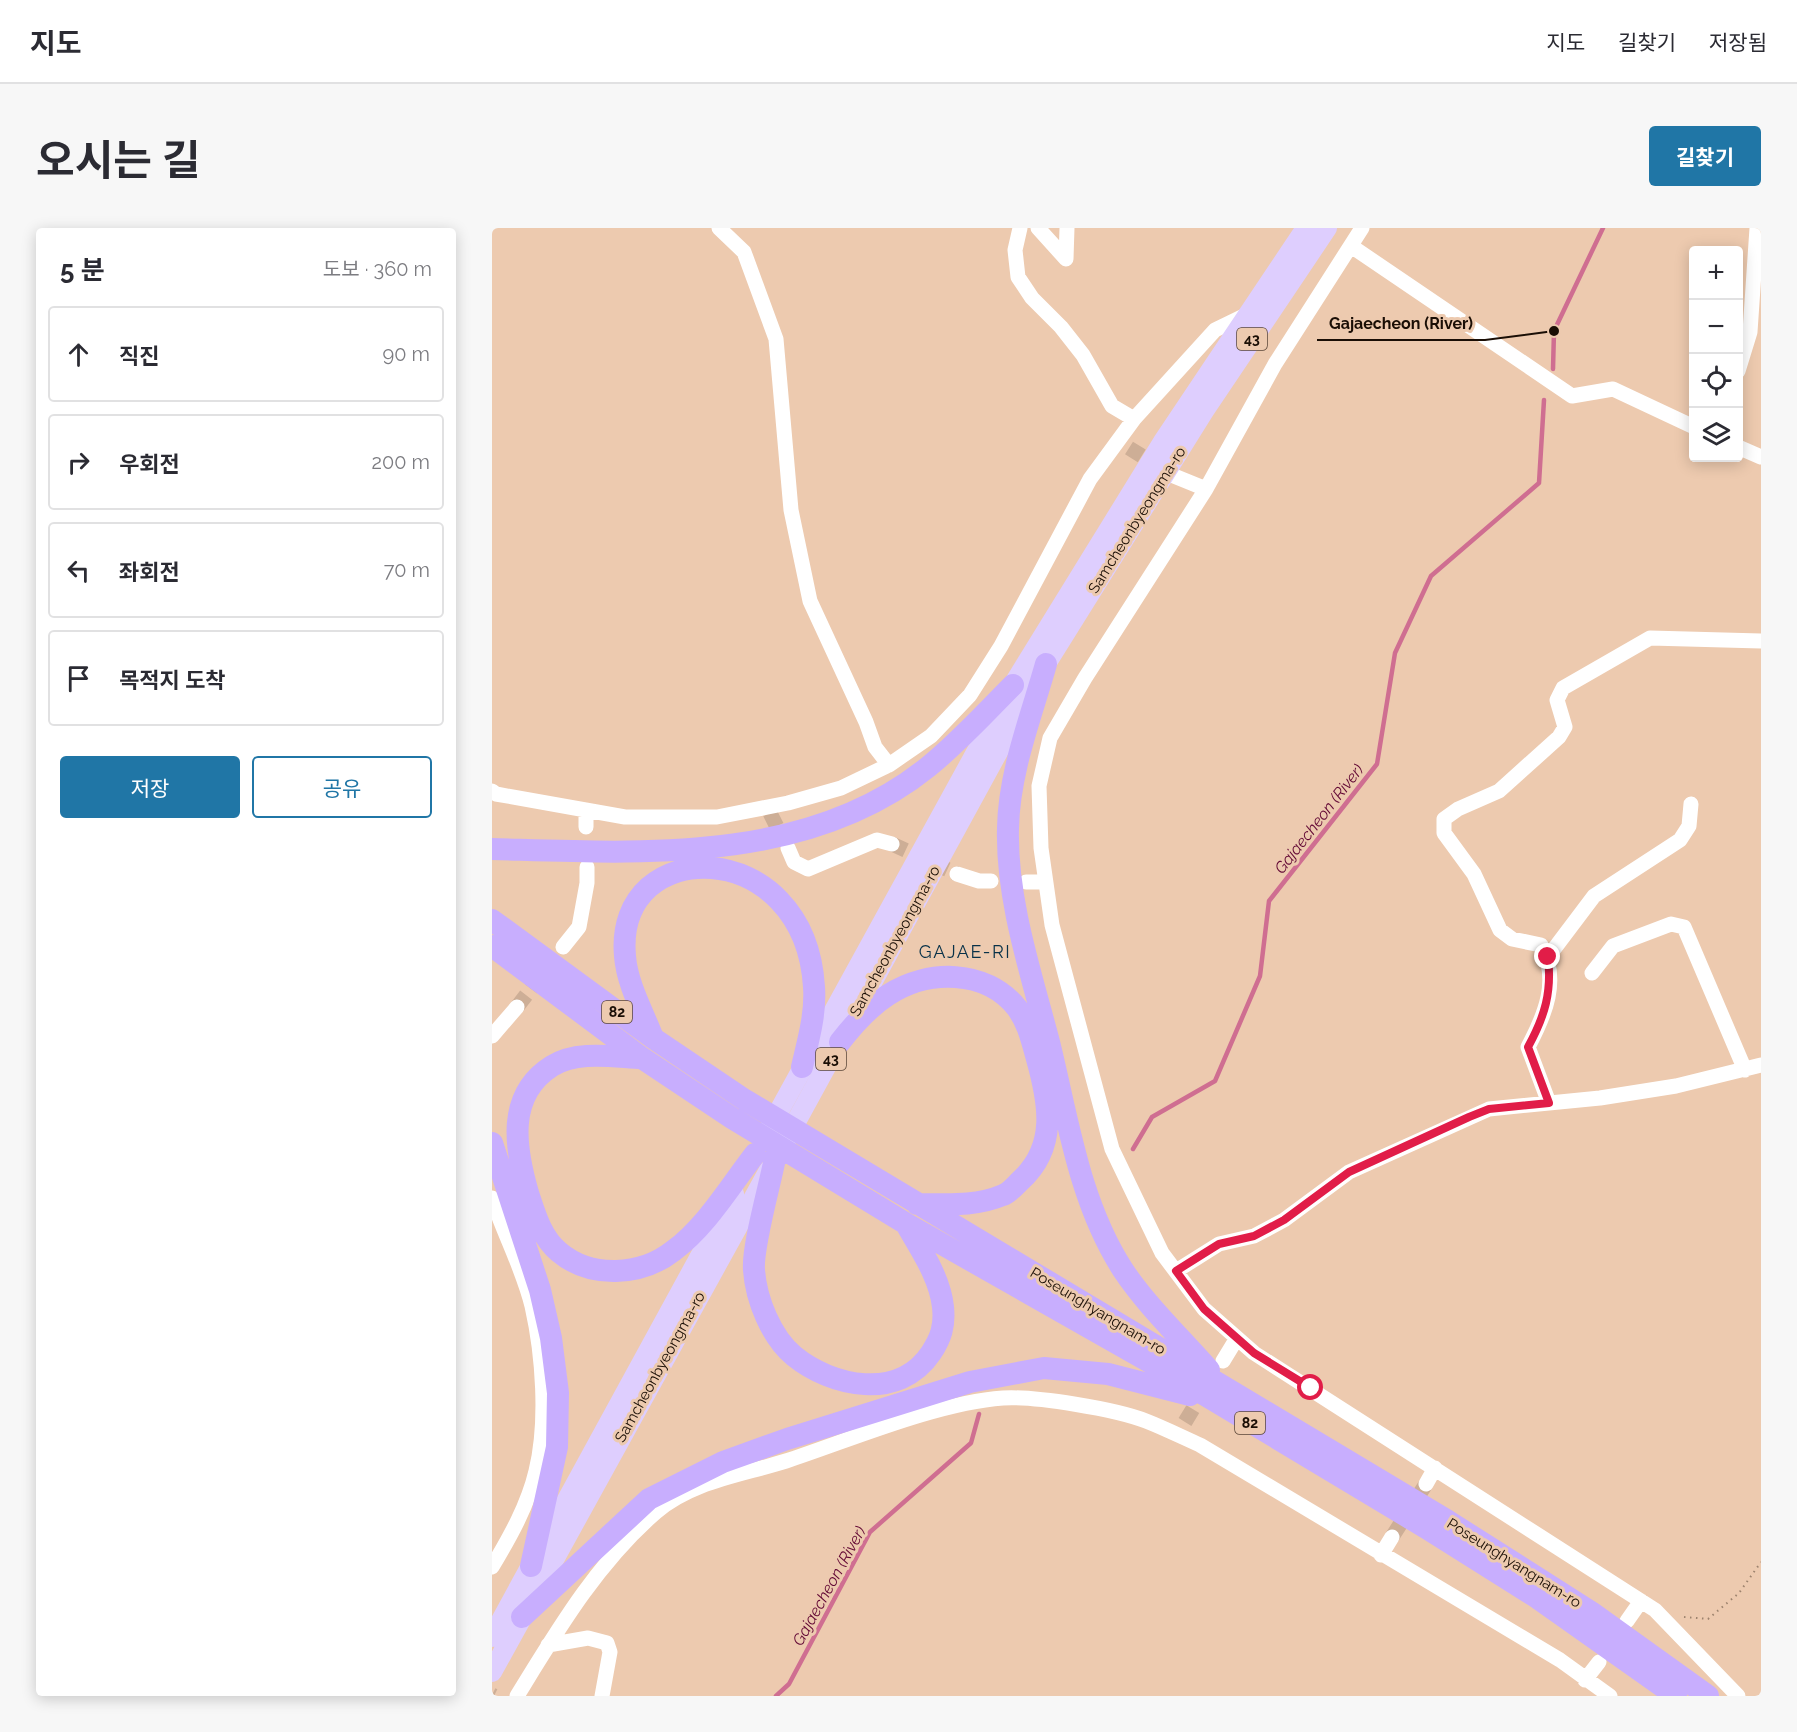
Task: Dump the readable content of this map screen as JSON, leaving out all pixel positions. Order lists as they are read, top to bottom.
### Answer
{
  "streets": {
    "highway": ["82", "Poseunghyangnam-ro"],
    "main road": ["43", "Samcheonbyeongma-ro"]
  },
  "districts": ["GAJAE-RI"],
  "water": ["Gajaecheon (River)"],
  "places": ["Gajaecheon (River)"],
  "page": {
    "header": "지도",
    "nav": ["지도", "길찾기", "저장됨"],
    "title": "오시는 길",
    "buttons": [
      "길찾기",
      ["저장", "공유"]
    ],
    "heading": ["5 분", "도보 · 360 m"],
    "map_buttons": ["+", "−"],
    "list": [
      ["직진", "90 m"],
      ["우회전", "200 m"],
      ["좌회전", "70 m"],
      "목적지 도착"
    ]
  }
}
